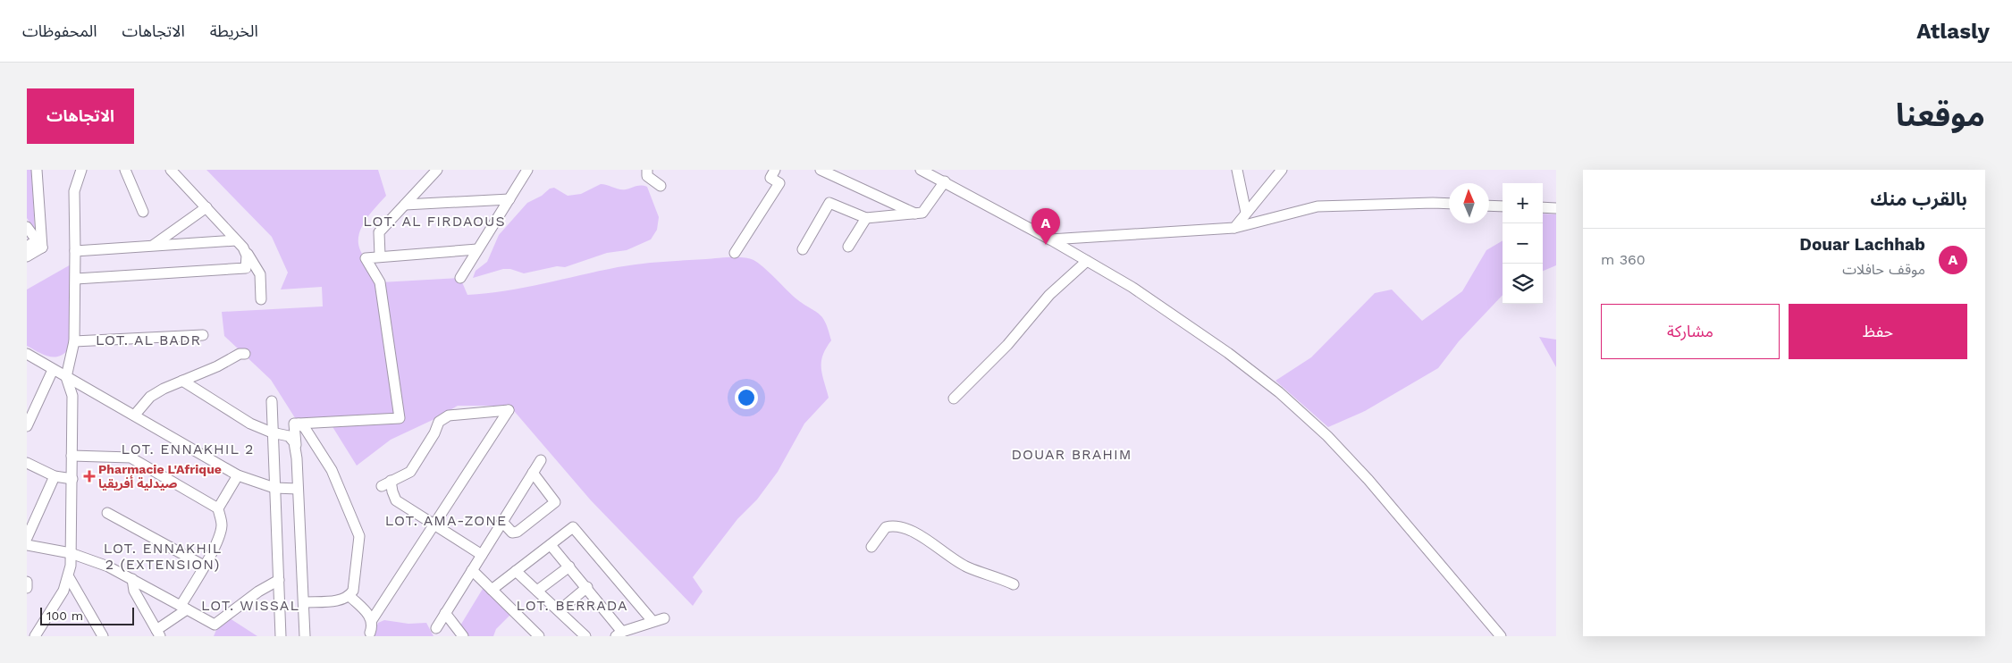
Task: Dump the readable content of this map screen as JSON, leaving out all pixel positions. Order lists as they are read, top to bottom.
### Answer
{
  "districts": [
    "LOT. AL FIRDAOUS",
    "LOT. AL BADR",
    "LOT. ENNAKHIL 2",
    "DOUAR BRAHIM",
    "LOT. AMA-ZONE",
    "LOT. ENNAKHIL 2 (EXTENSION)",
    "LOT. WISSAL",
    "LOT. BERRADA"
  ],
  "places": {
    "health": ["Pharmacie L'Afrique صيدلية أفريقيا"]
  },
  "scale_bar": "100 m",
  "north": "top",
  "page": {
    "header": "Atlasly",
    "nav": ["الخريطة", "الاتجاهات", "المحفوظات"],
    "title": "موقعنا",
    "buttons": [
      "الاتجاهات",
      ["حفظ", "مشاركة"]
    ],
    "heading": "بالقرب منك",
    "map_buttons": ["+", "−"],
    "pins": "A",
    "list": [
      {
        "mark": "A",
        "name": "Douar Lachhab",
        "note": "موقف حافلات",
        "value": "360 m"
      }
    ],
    "scale": "100 m"
  }
}
